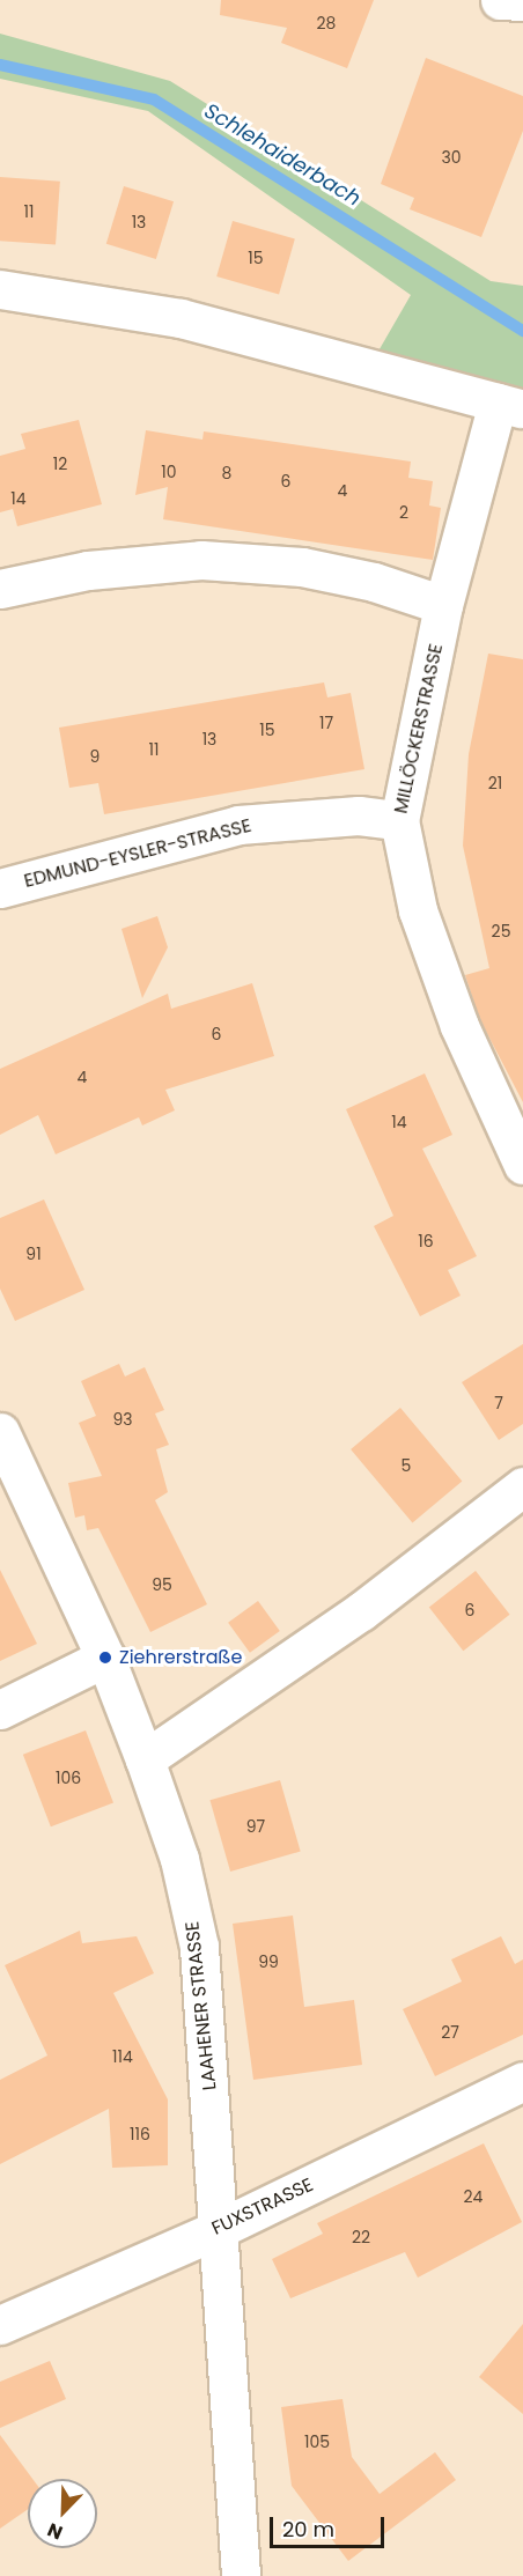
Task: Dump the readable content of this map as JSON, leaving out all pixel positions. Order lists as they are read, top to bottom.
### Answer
{
  "streets": {
    "street": [
      "MILLÖCKERSTRASSE",
      "EDMUND-EYSLER-STRASSE",
      "LAAHENER STRASSE",
      "FUXSTRASSE"
    ]
  },
  "crossings": [
    ["MILLÖCKERSTRASSE", "EDMUND-EYSLER-STRASSE"],
    ["LAAHENER STRASSE", "FUXSTRASSE"]
  ],
  "water": ["Schlehaiderbach"],
  "places": ["Ziehrerstraße"],
  "house_numbers": [
    "28",
    "30",
    "11",
    "13",
    "15",
    "12",
    "10",
    "8",
    "6",
    "4",
    "14",
    "2",
    "17",
    "15",
    "13",
    "11",
    "9",
    "21",
    "25",
    "6",
    "4",
    "14",
    "16",
    "91",
    "7",
    "93",
    "5",
    "95",
    "6",
    "106",
    "97",
    "99",
    "27",
    "114",
    "116",
    "24",
    "22",
    "105"
  ],
  "scale_bar": "20 m",
  "north": "bottom left"
}
